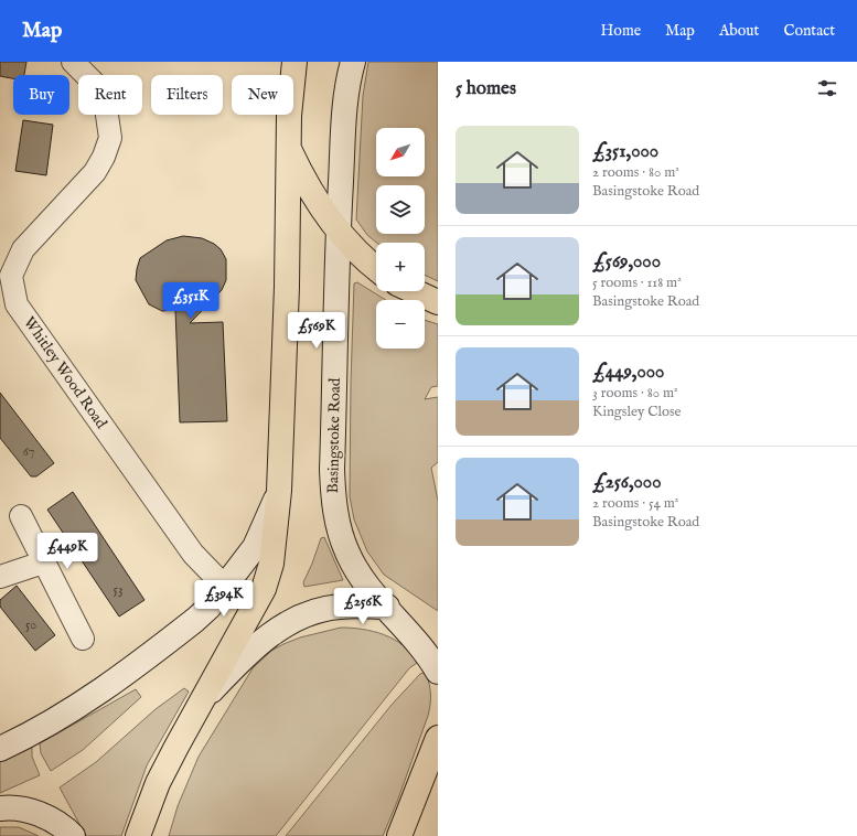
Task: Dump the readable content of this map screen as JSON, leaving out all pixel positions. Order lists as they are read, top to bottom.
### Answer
{
  "streets": {
    "main road": ["Basingstoke Road"],
    "street": ["Whitley Wood Road"]
  },
  "house_numbers": ["67", "53", "50"],
  "north": "bottom left",
  "page": {
    "header": "Map",
    "nav": [
      "Home",
      "Map",
      "About",
      "Contact"
    ],
    "heading": "5 homes",
    "chip": [
      "Buy",
      "Rent",
      "Filters",
      "New"
    ],
    "list": [
      {
        "name": "£351,000",
        "note": "2 rooms · 80 m² · Basingstoke Road"
      },
      {
        "name": "£569,000",
        "note": "5 rooms · 118 m² · Basingstoke Road"
      },
      {
        "name": "£449,000",
        "note": "3 rooms · 80 m² · Kingsley Close"
      },
      {
        "name": "£256,000",
        "note": "2 rooms · 54 m² · Basingstoke Road"
      }
    ],
    "map_buttons": ["+", "−"],
    "price": [
      "£351K",
      "£569K",
      "£449K",
      "£394K",
      "£256K"
    ]
  }
}
